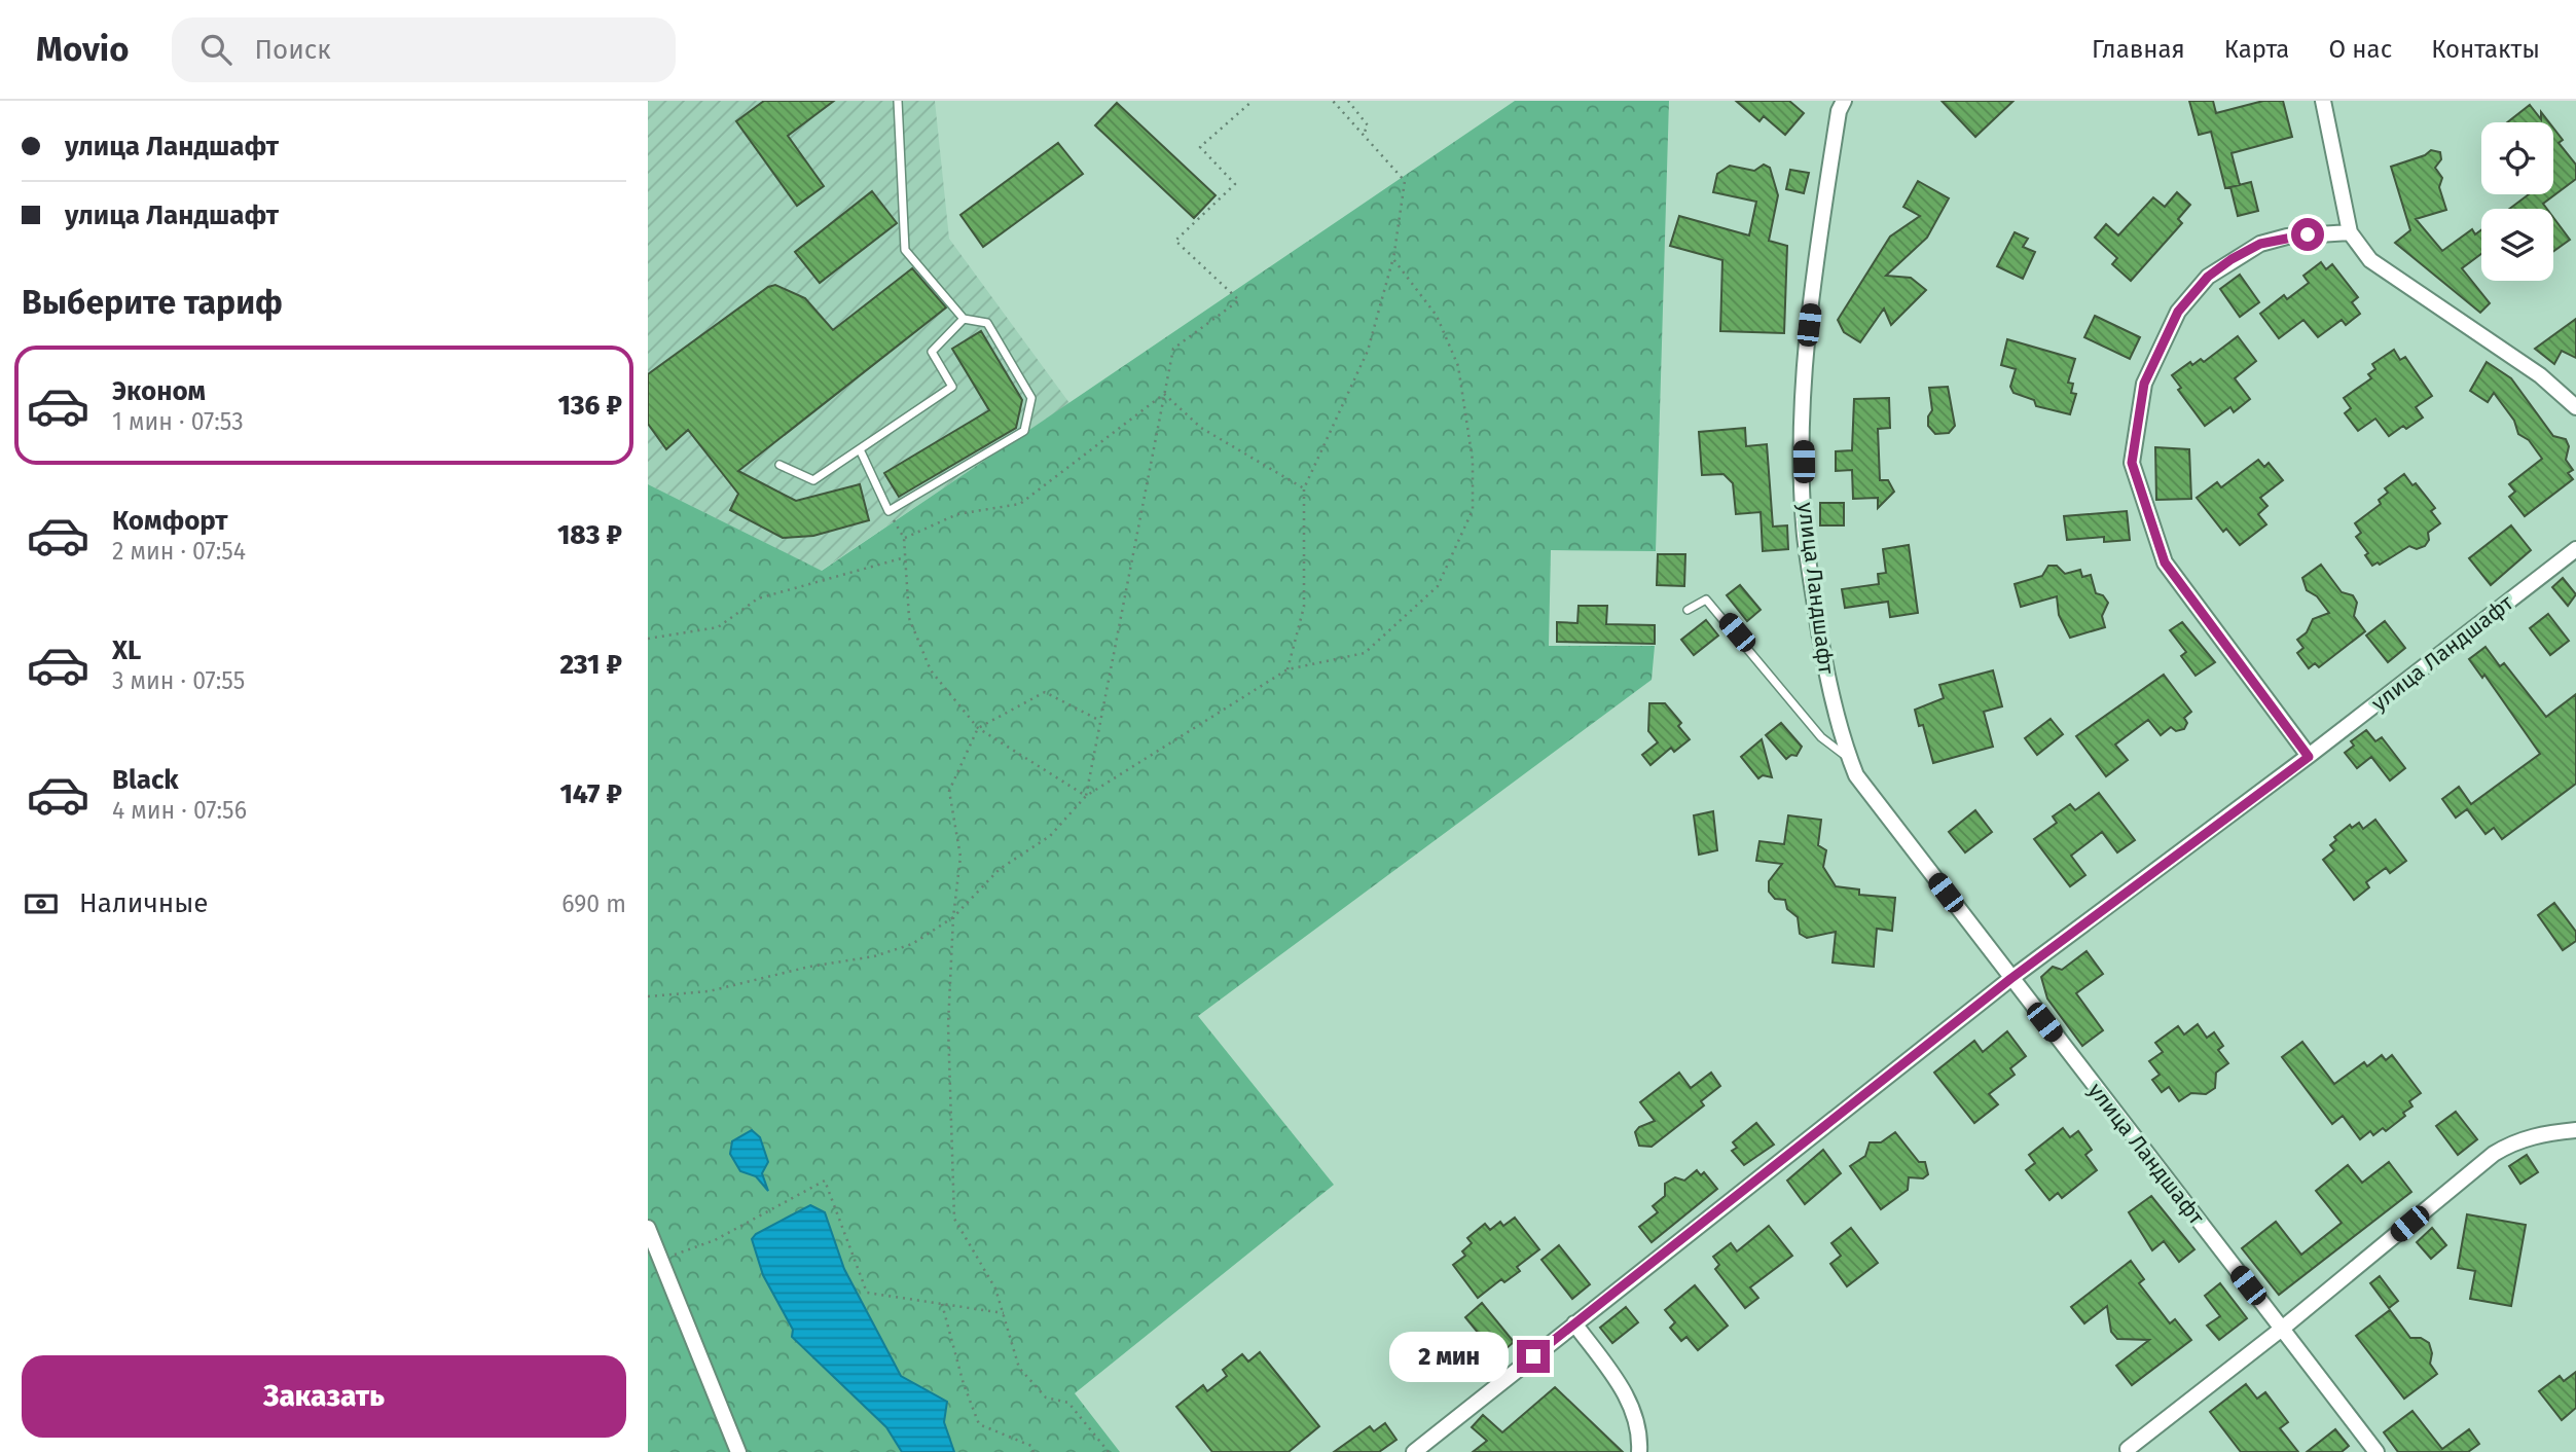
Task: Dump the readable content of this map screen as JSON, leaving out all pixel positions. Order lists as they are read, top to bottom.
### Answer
{
  "streets": {
    "street": ["улица Ландшафт"]
  },
  "page": {
    "header": "Movio",
    "search": "Поиск",
    "nav": [
      "Главная",
      "Карта",
      "О нас",
      "Контакты"
    ],
    "banner": ["улица Ландшафт", "улица Ландшафт"],
    "heading": "Выберите тариф",
    "list": [
      {
        "name": "Эконом",
        "note": "1 мин · 07:53",
        "value": "136 ₽"
      },
      {
        "name": "Комфорт",
        "note": "2 мин · 07:54",
        "value": "183 ₽"
      },
      {
        "name": "XL",
        "note": "3 мин · 07:55",
        "value": "231 ₽"
      },
      {
        "name": "Black",
        "note": "4 мин · 07:56",
        "value": "147 ₽"
      }
    ],
    "pay": ["Наличные", "690 m"],
    "bubble": "2 мин",
    "buttons": "Заказать"
  }
}
